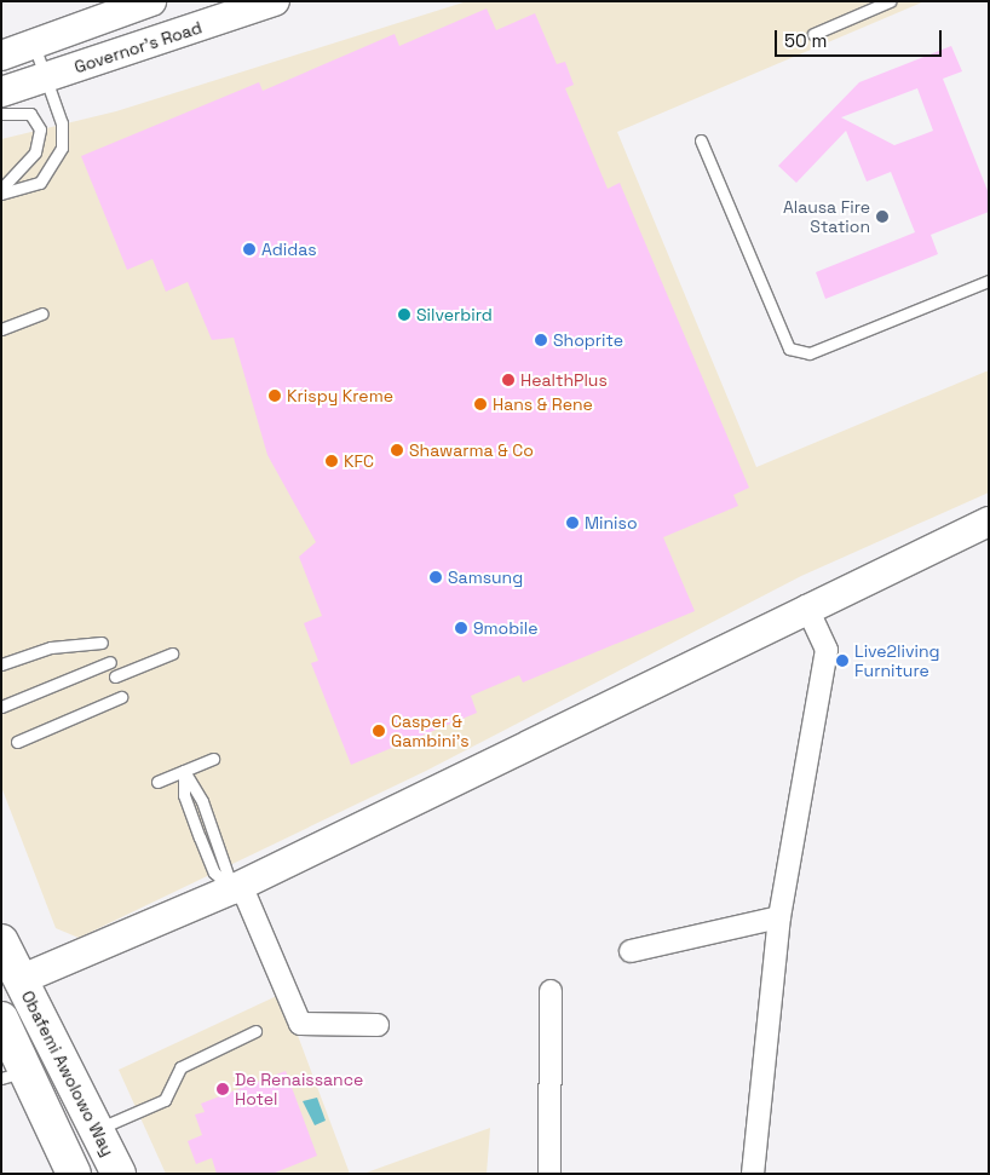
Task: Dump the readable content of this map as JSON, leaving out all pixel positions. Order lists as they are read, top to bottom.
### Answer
{
  "streets": {
    "main road": ["Obafemi Awolowo Way"],
    "street": ["Governor's Road"]
  },
  "places": [
    "Alausa Fire Station",
    "Adidas",
    "Silverbird",
    "Shoprite",
    "HealthPlus",
    "Krispy Kreme",
    "Hans & Rene",
    "Shawarma & Co",
    "KFC",
    "Miniso",
    "Samsung",
    "9mobile",
    "Live2living Furniture",
    "Casper & Gambini's",
    "De Renaissance Hotel"
  ],
  "scale_bar": "50 m"
}
